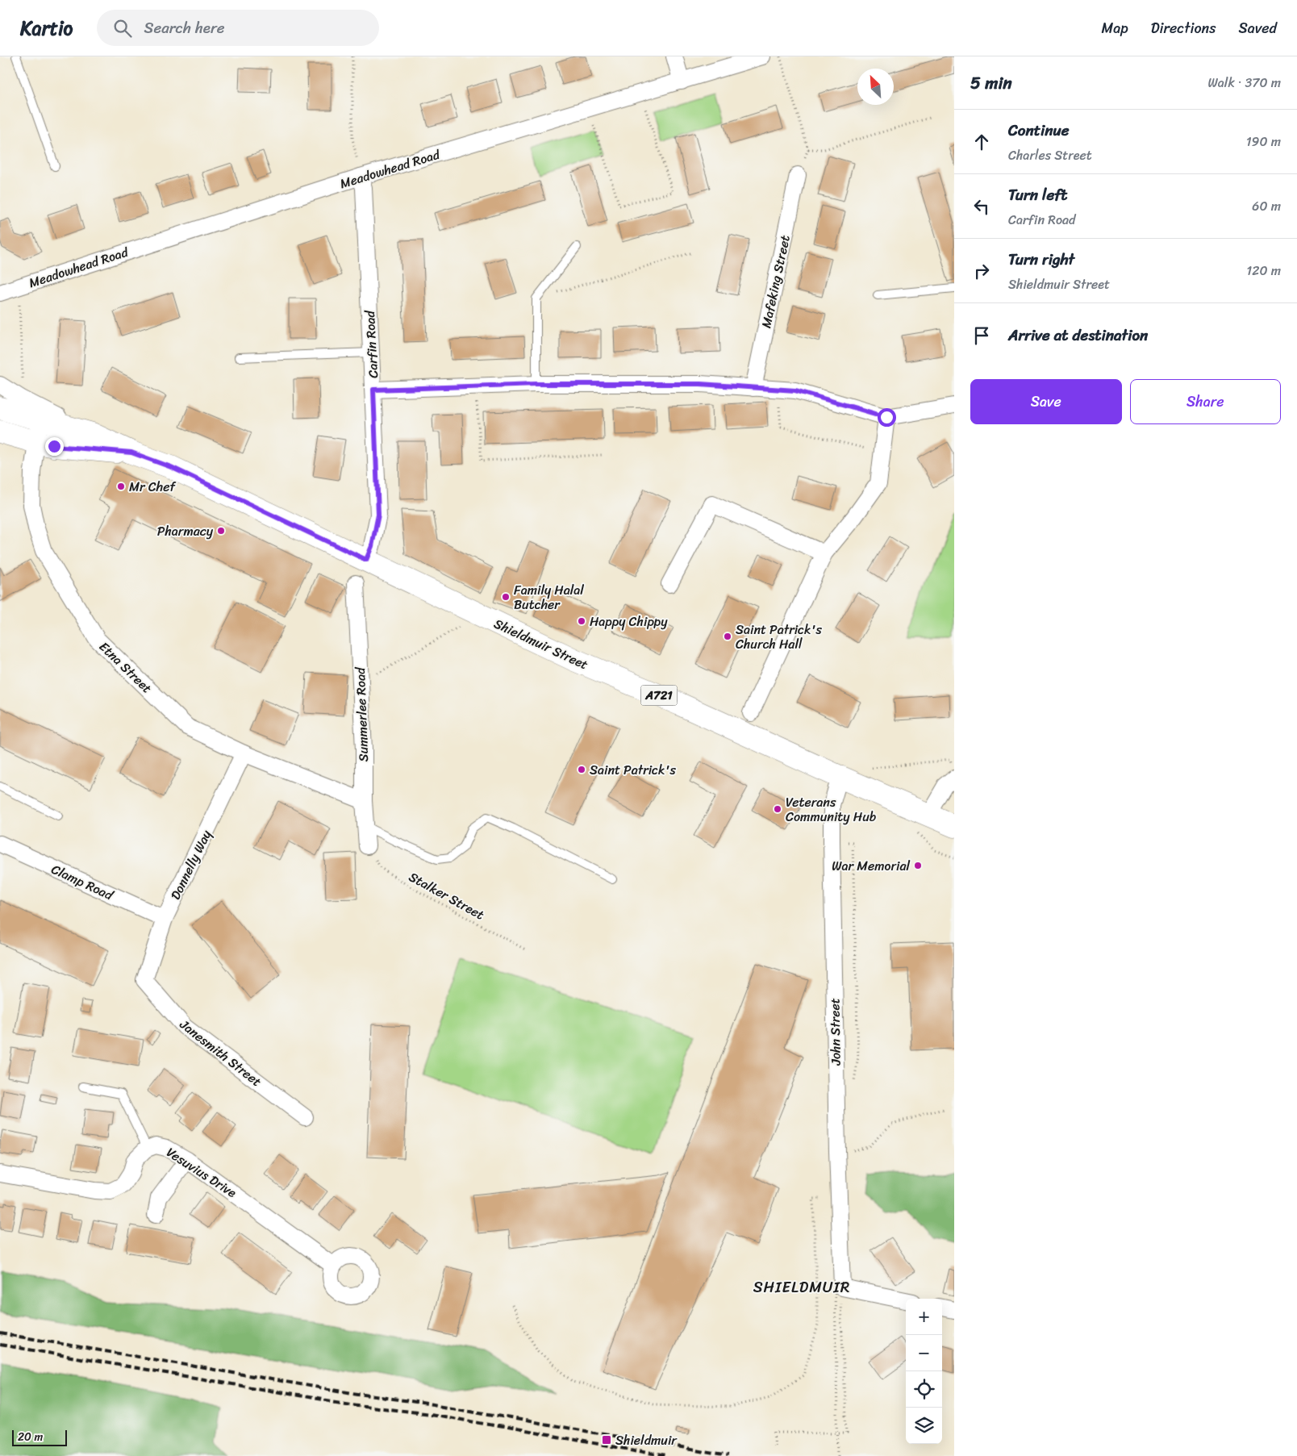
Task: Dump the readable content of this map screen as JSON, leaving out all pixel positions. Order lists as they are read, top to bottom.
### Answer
{
  "streets": {
    "main road": ["Shieldmuir Street", "A721"],
    "street": [
      "Meadowhead Road",
      "Mafeking Street",
      "Carfin Road",
      "Etna Street",
      "Summerlee Road",
      "Donnelly Way",
      "Clamp Road",
      "John Street",
      "Janesmith Street",
      "Vesuvius Drive"
    ],
    "path": ["Stalker Street"]
  },
  "crossings": [
    ["Meadowhead Road", "Carfin Road"],
    ["Carfin Road", "Shieldmuir Street"],
    ["Shieldmuir Street", "Etna Street"],
    ["Shieldmuir Street", "John Street"],
    ["Etna Street", "Summerlee Road"],
    ["Etna Street", "Donnelly Way"],
    ["Summerlee Road", "Stalker Street"],
    ["Donnelly Way", "Clamp Road"],
    ["Donnelly Way", "Janesmith Street"]
  ],
  "districts": ["SHIELDMUIR"],
  "places": {
    "other": [
      "Mr Chef",
      "Pharmacy",
      "Family Halal Butcher",
      "Happy Chippy",
      "Saint Patrick's Church Hall",
      "Saint Patrick's",
      "Veterans Community Hub",
      "War Memorial"
    ],
    "transit": ["Shieldmuir"]
  },
  "scale_bar": "20 m",
  "north": "top left",
  "page": {
    "header": "Kartio",
    "search": "Search here",
    "nav": ["Map", "Directions", "Saved"],
    "heading": ["5 min", "Walk · 370 m"],
    "list": [
      ["Continue", "Charles Street", "190 m"],
      ["Turn left", "Carfin Road", "60 m"],
      ["Turn right", "Shieldmuir Street", "120 m"],
      "Arrive at destination"
    ],
    "buttons": ["Save", "Share"],
    "map_buttons": ["+", "−"],
    "scale": "20 m"
  }
}
